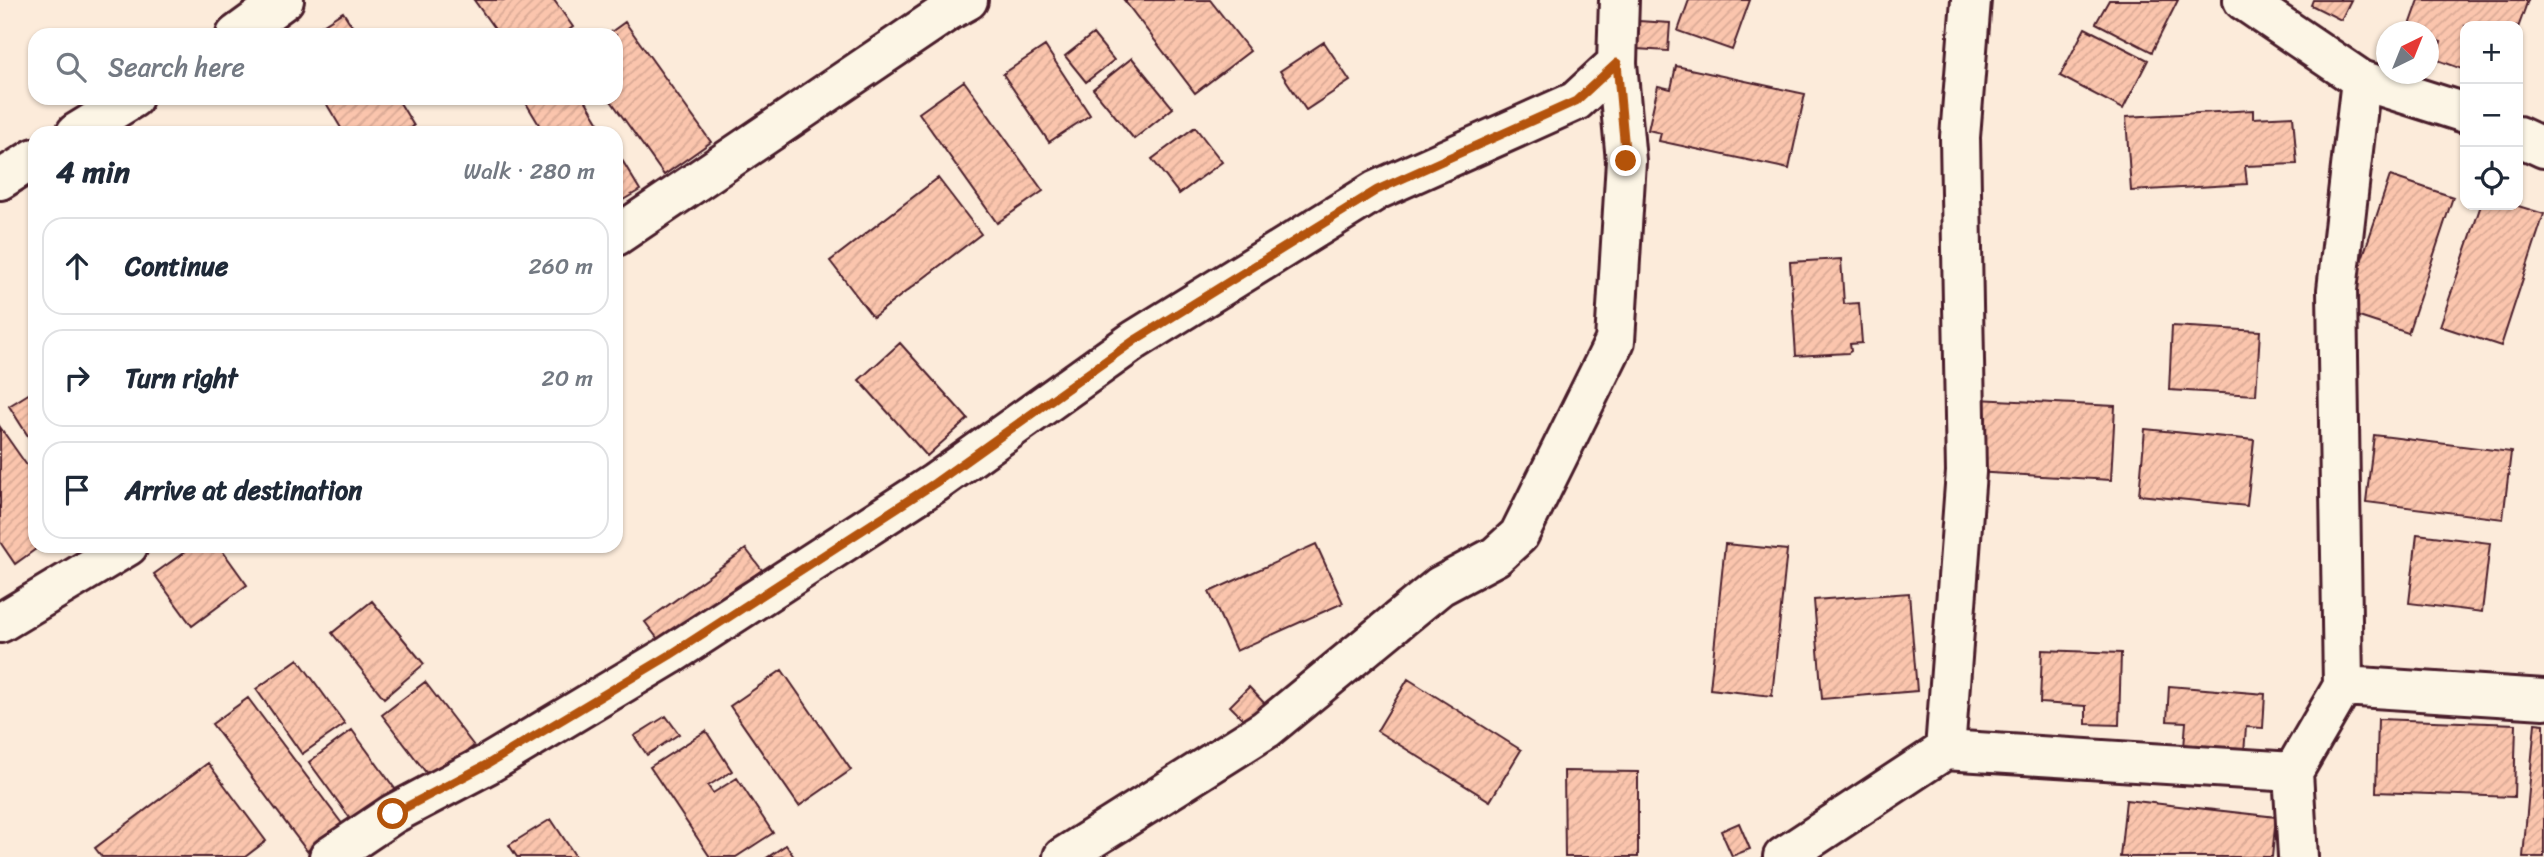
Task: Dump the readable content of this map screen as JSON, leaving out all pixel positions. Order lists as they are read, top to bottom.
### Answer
{
  "north": "top right",
  "page": {
    "map_buttons": ["+", "−"],
    "search": "Search here",
    "heading": ["4 min", "Walk · 280 m"],
    "list": [
      ["Continue", "260 m"],
      ["Turn right", "20 m"],
      "Arrive at destination"
    ]
  }
}
